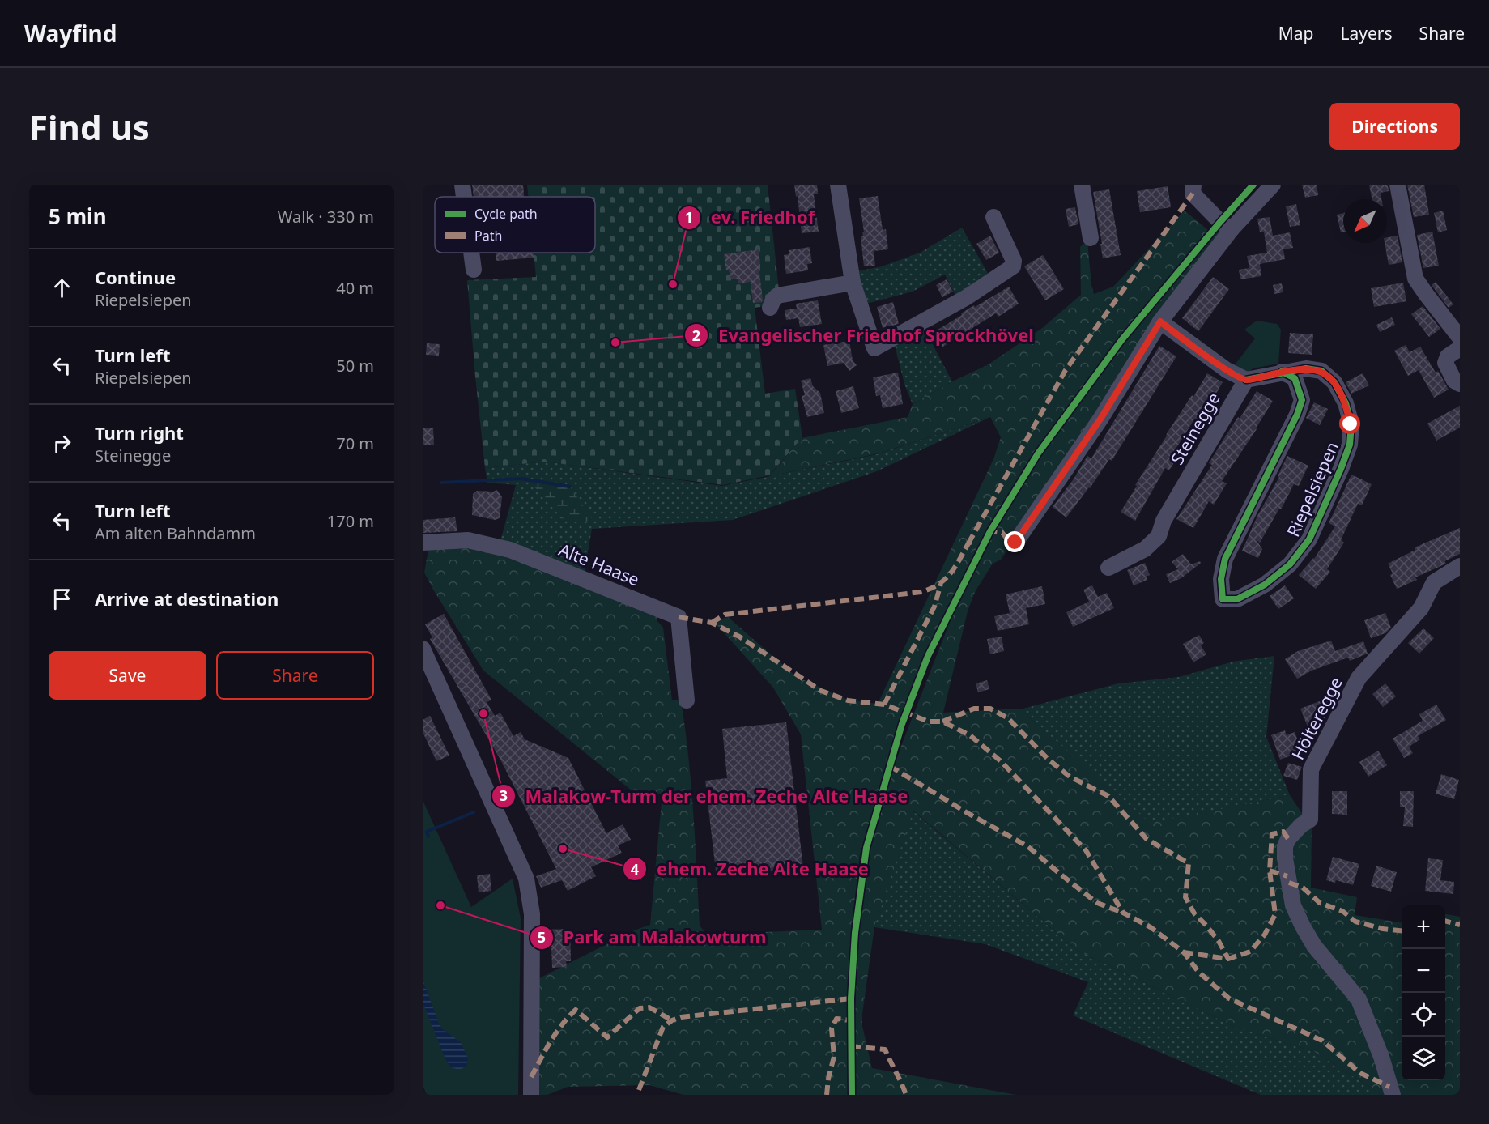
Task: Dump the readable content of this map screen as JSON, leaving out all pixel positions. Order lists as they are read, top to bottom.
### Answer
{
  "streets": {
    "street": [
      "Steinegge",
      "Riepelsiepen",
      "Alte Haase",
      "Hölteregge"
    ]
  },
  "crossings": [
    ["Steinegge", "Riepelsiepen"]
  ],
  "places": [
    "ev. Friedhof",
    "Evangelischer Friedhof Sprockhövel",
    "Malakow-Turm der ehem. Zeche Alte Haase",
    "ehem. Zeche Alte Haase",
    "Park am Malakowturm"
  ],
  "legend": ["Cycle path", "Path"],
  "north": "bottom left",
  "page": {
    "header": "Wayfind",
    "nav": ["Map", "Layers", "Share"],
    "buttons": [
      "Directions",
      ["Save", "Share"]
    ],
    "title": "Find us",
    "heading": ["5 min", "Walk · 330 m"],
    "list": [
      ["Continue", "Riepelsiepen", "40 m"],
      ["Turn left", "Riepelsiepen", "50 m"],
      ["Turn right", "Steinegge", "70 m"],
      ["Turn left", "Am alten Bahndamm", "170 m"],
      "Arrive at destination"
    ],
    "map_buttons": ["+", "−"]
  }
}
